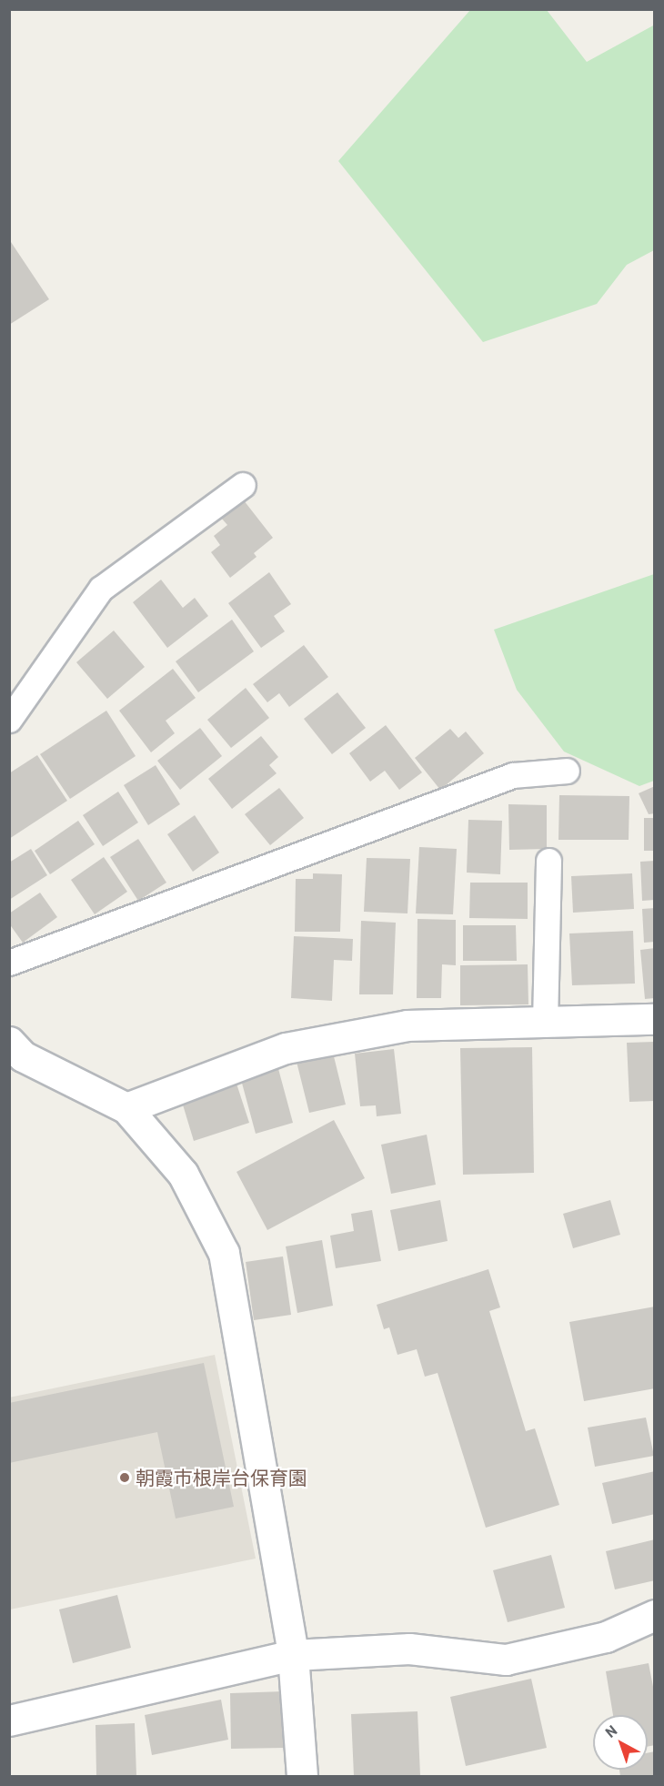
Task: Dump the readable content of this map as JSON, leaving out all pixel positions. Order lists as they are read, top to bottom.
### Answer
{
  "places": ["朝霞市根岸台保育園"],
  "north": "top left"
}
